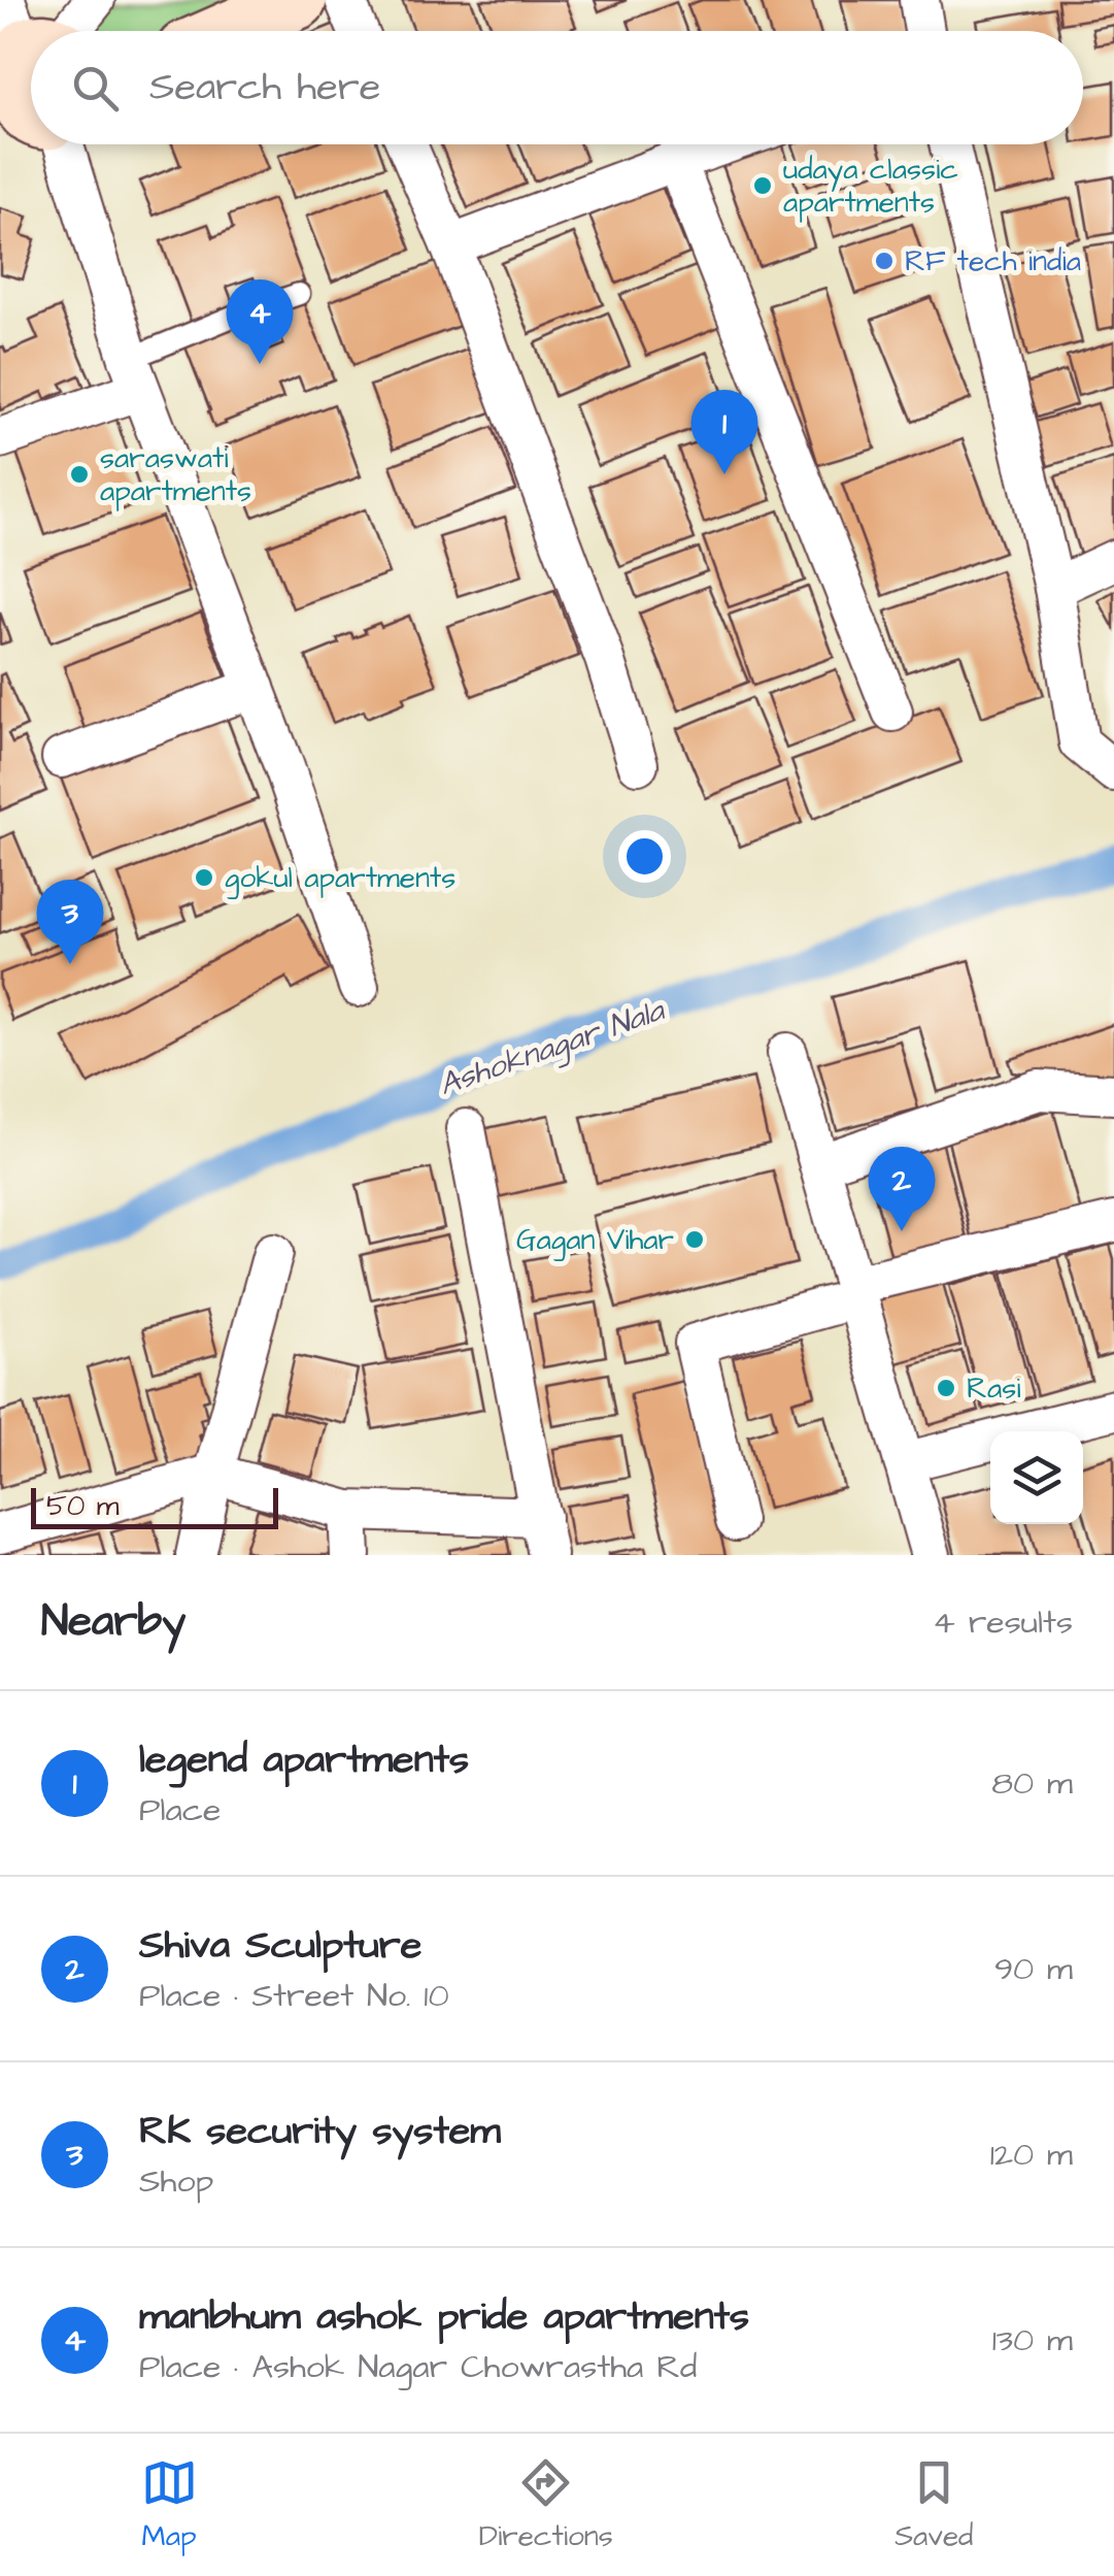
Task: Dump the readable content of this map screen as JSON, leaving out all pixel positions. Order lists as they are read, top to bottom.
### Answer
{
  "water": ["Ashoknagar Nala"],
  "places": [
    "udaya classic apartments",
    "RF tech india",
    "saraswati apartments",
    "gokul apartments",
    "Gagan Vihar",
    "Rasi"
  ],
  "scale_bar": "50 m",
  "page": {
    "search": "Search here",
    "pins": [
      "4",
      "1",
      "3",
      "2"
    ],
    "scale": "50 m",
    "heading": ["Nearby", "4 results"],
    "list": [
      {
        "mark": "1",
        "name": "legend apartments",
        "note": "Place",
        "value": "80 m"
      },
      {
        "mark": "2",
        "name": "Shiva Sculpture",
        "note": "Place · Street No. 10",
        "value": "90 m"
      },
      {
        "mark": "3",
        "name": "RK security system",
        "note": "Shop",
        "value": "120 m"
      },
      {
        "mark": "4",
        "name": "manbhum ashok pride apartments",
        "note": "Place · Ashok Nagar Chowrastha Rd",
        "value": "130 m"
      }
    ],
    "nav": ["Map", "Directions", "Saved"]
  }
}
